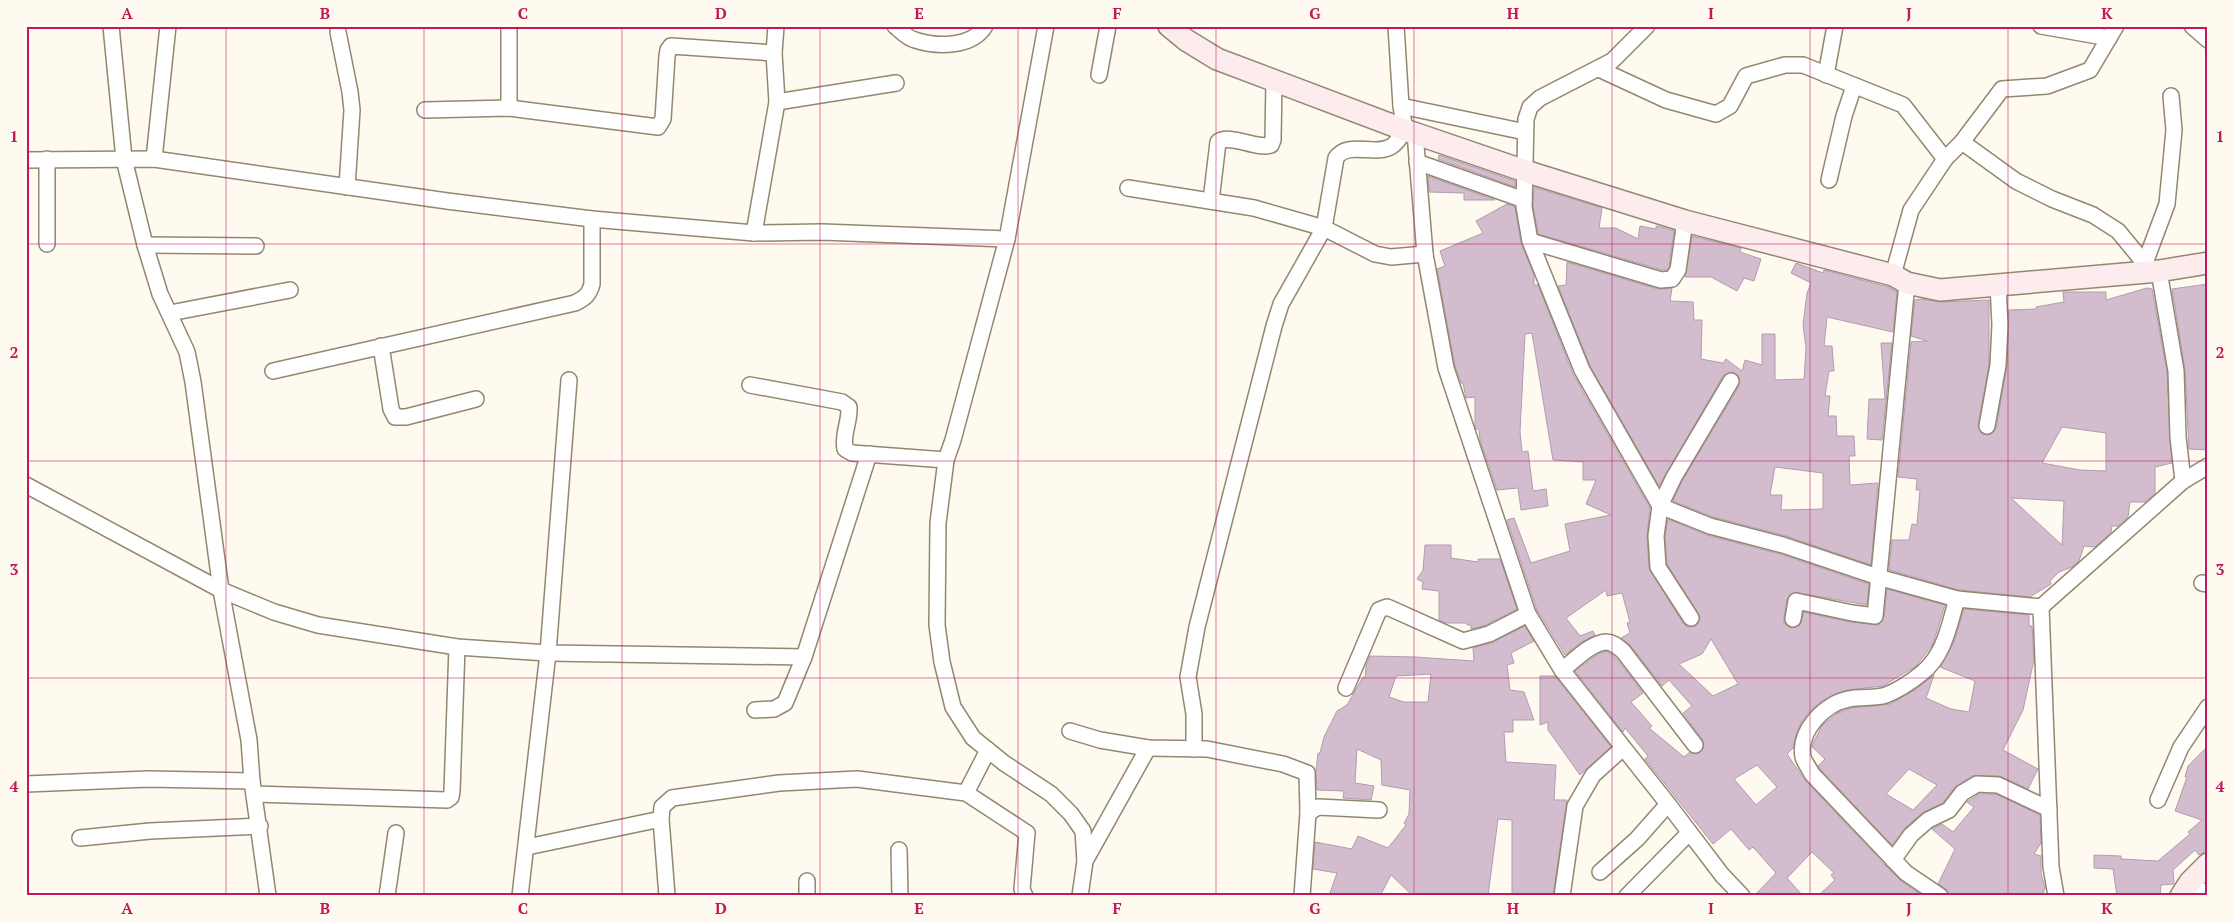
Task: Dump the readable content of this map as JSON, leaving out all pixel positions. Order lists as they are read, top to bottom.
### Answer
{
  "grid": {
    "columns": [
      "A",
      "B",
      "C",
      "D",
      "E",
      "F",
      "G",
      "H",
      "I",
      "J",
      "K"
    ],
    "rows": [
      "1",
      "2",
      "3",
      "4"
    ]
  }
}
